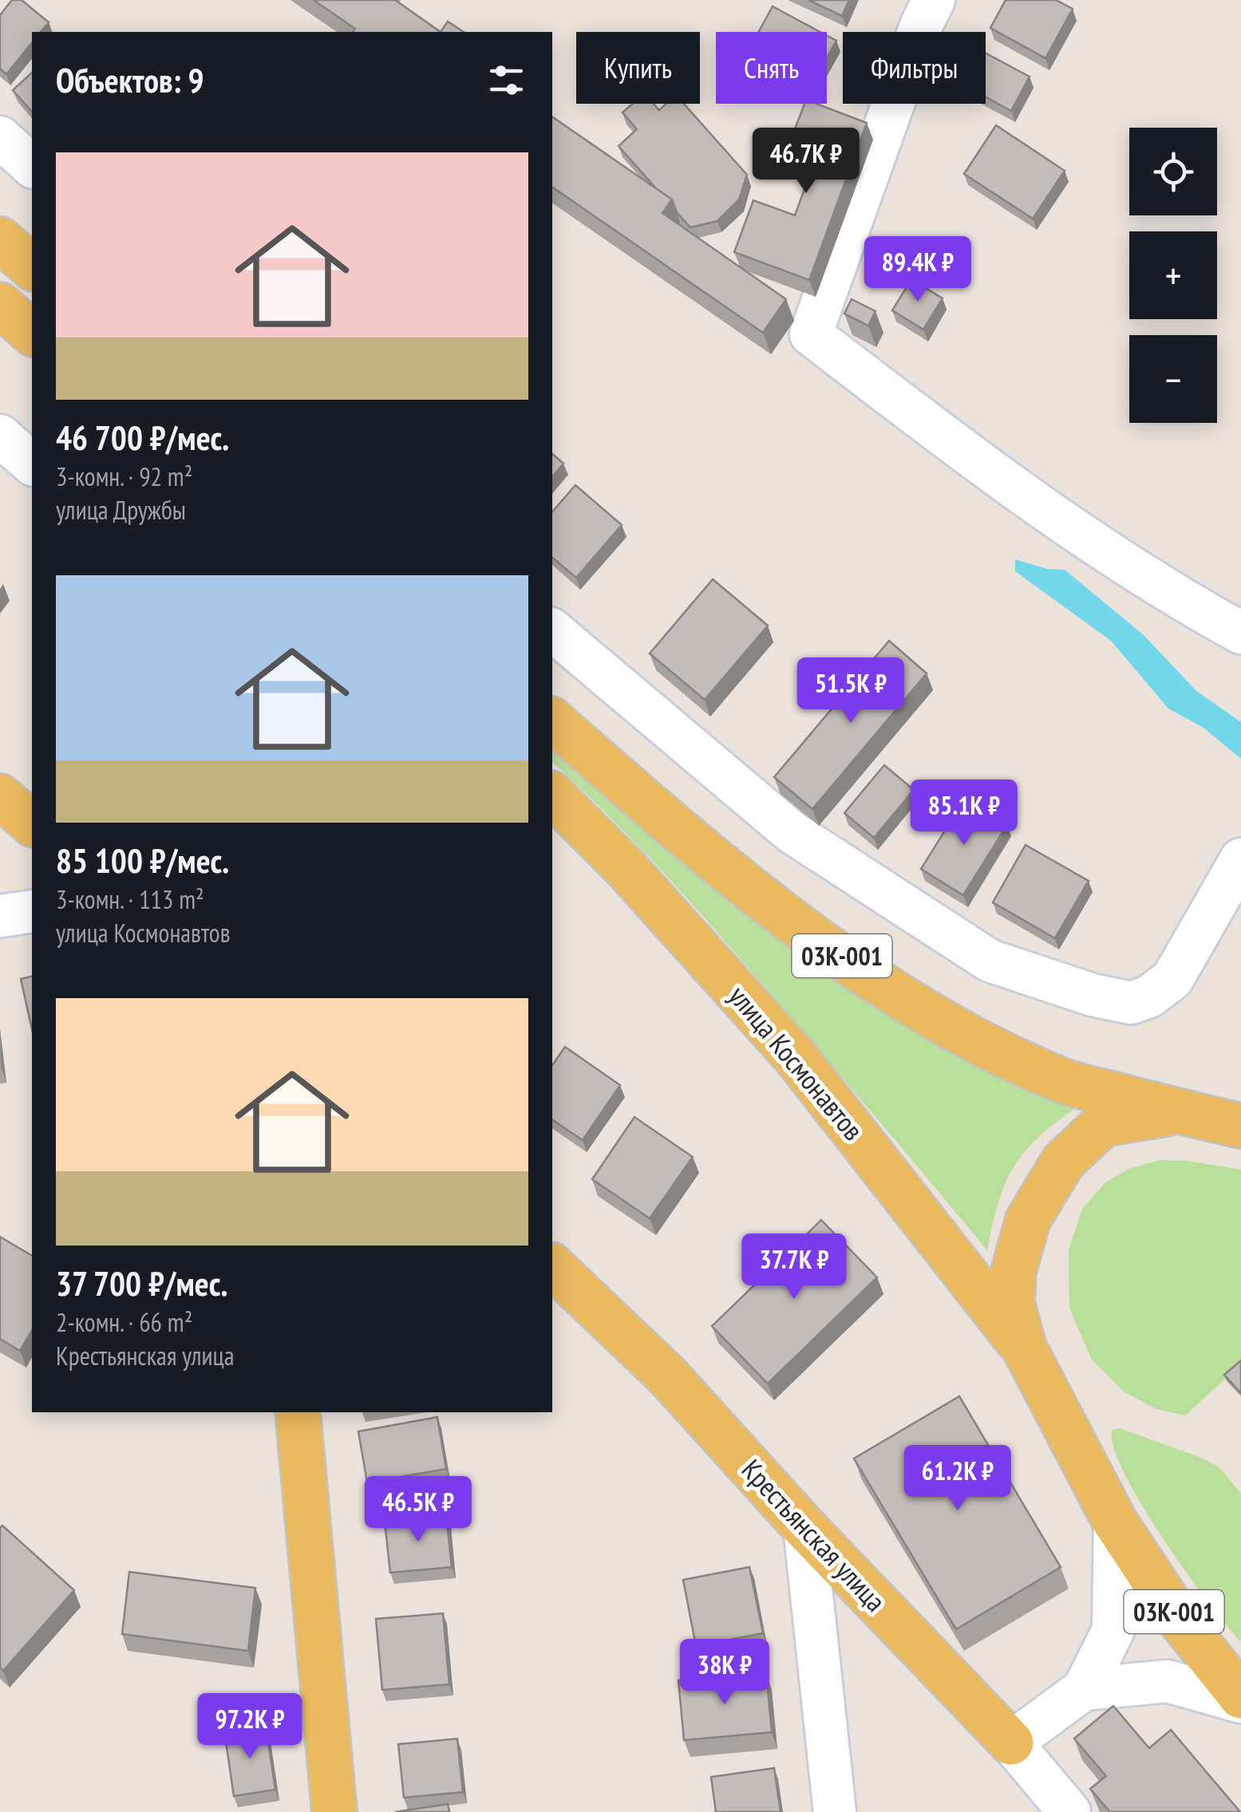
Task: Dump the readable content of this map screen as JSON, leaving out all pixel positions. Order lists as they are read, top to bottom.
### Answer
{
  "streets": {
    "main road": ["03К-001", "улица Космонавтов", "Крестьянская улица"]
  },
  "crossings": [
    ["03К-001", "улица Космонавтов"]
  ],
  "page": {
    "chip": ["Купить", "Снять", "Фильтры"],
    "heading": "Объектов: 9",
    "map_buttons": ["+", "−"],
    "price": [
      "46.7K ₽",
      "89.4K ₽",
      "51.5K ₽",
      "85.1K ₽",
      "37.7K ₽",
      "61.2K ₽",
      "46.5K ₽",
      "38K ₽",
      "97.2K ₽"
    ],
    "list": [
      {
        "name": "46 700 ₽/мес.",
        "note": "3-комн. · 92 m² · улица Дружбы"
      },
      {
        "name": "85 100 ₽/мес.",
        "note": "3-комн. · 113 m² · улица Космонавтов"
      },
      {
        "name": "37 700 ₽/мес.",
        "note": "2-комн. · 66 m² · Крестьянская улица"
      }
    ]
  }
}
